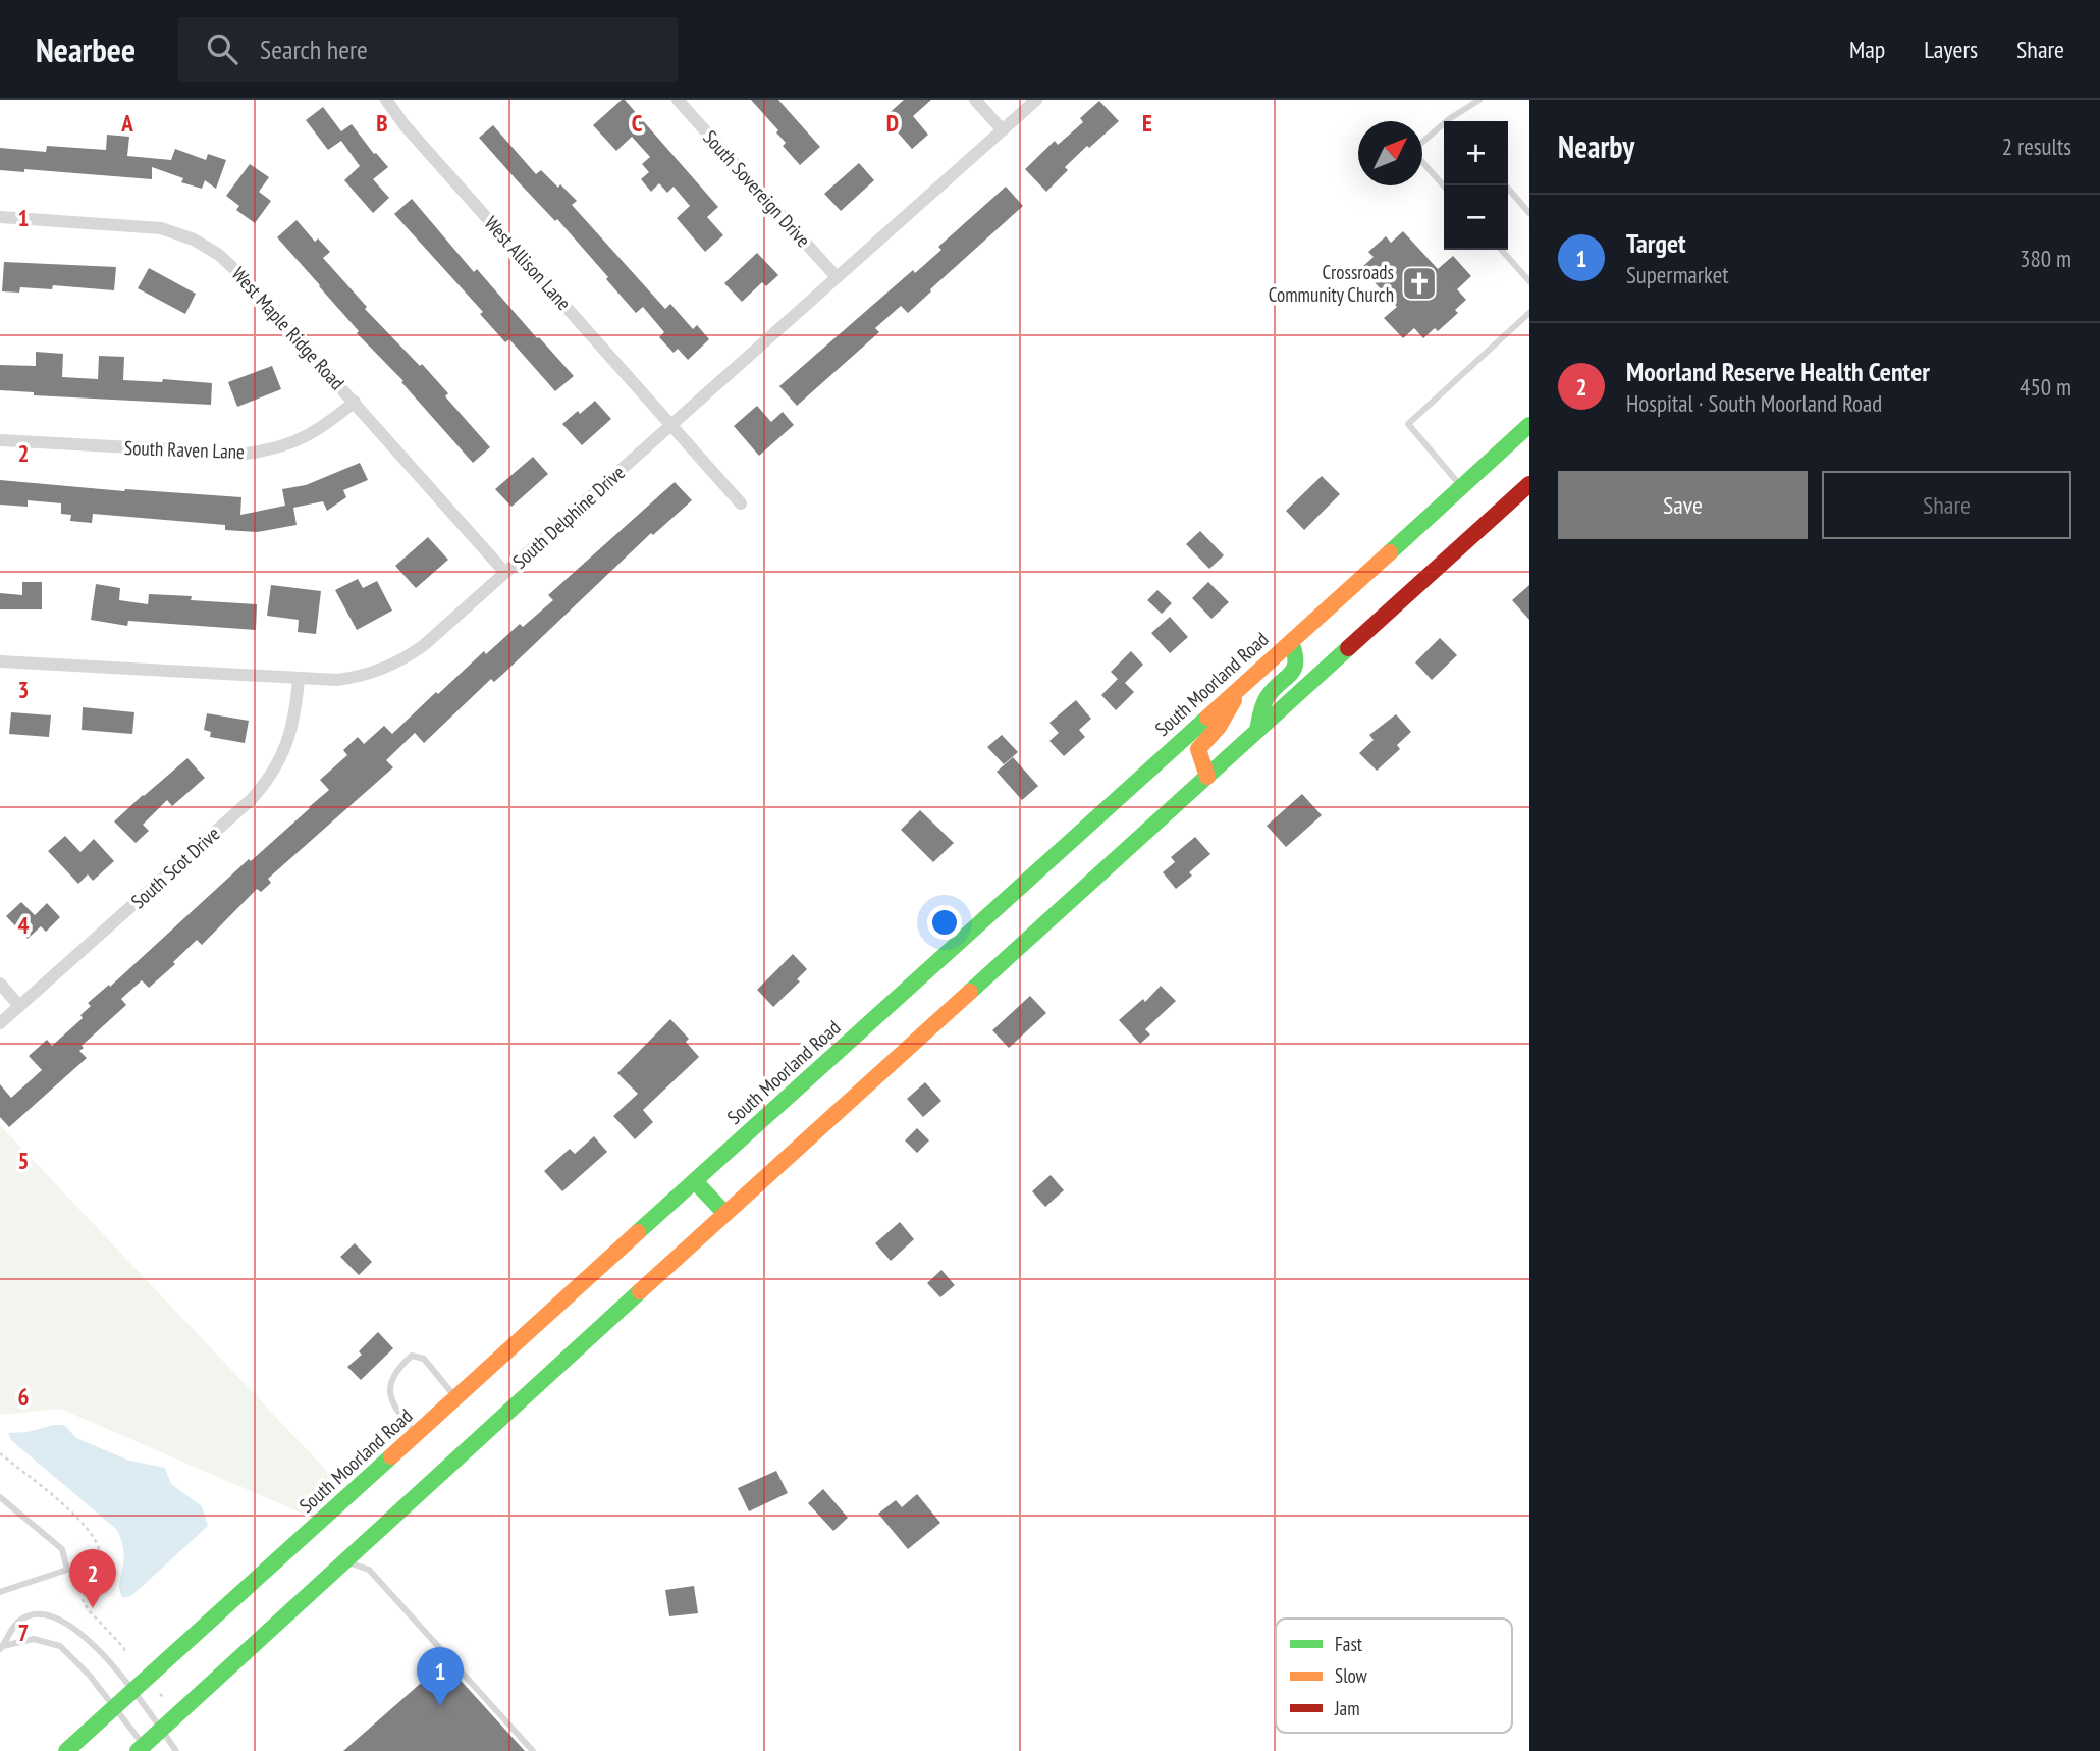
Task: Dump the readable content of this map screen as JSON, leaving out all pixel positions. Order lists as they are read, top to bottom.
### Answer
{
  "streets": {
    "main road": ["South Moorland Road"],
    "street": [
      "South Sovereign Drive",
      "West Allison Lane",
      "West Maple Ridge Road",
      "South Raven Lane",
      "South Delphine Drive",
      "South Scot Drive"
    ]
  },
  "crossings": [
    ["South Sovereign Drive", "South Delphine Drive"],
    ["West Allison Lane", "South Delphine Drive"],
    ["West Maple Ridge Road", "South Raven Lane"],
    ["West Maple Ridge Road", "South Delphine Drive"],
    ["South Delphine Drive", "South Scot Drive"]
  ],
  "places": {
    "church": ["Crossroads Community Church"]
  },
  "legend": ["Fast", "Slow", "Jam"],
  "north": "top right",
  "page": {
    "header": "Nearbee",
    "search": "Search here",
    "nav": ["Map", "Layers", "Share"],
    "heading": ["Nearby", "2 results"],
    "map_buttons": ["+", "−"],
    "list": [
      {
        "mark": "1",
        "name": "Target",
        "note": "Supermarket",
        "value": "380 m"
      },
      {
        "mark": "2",
        "name": "Moorland Reserve Health Center",
        "note": "Hospital · South Moorland Road",
        "value": "450 m"
      }
    ],
    "buttons": ["Save", "Share"],
    "pins": ["2", "1"]
  },
  "grid": {
    "columns": [
      "A",
      "B",
      "C",
      "D",
      "E"
    ],
    "rows": [
      "1",
      "2",
      "3",
      "4",
      "5",
      "6",
      "7"
    ]
  }
}
